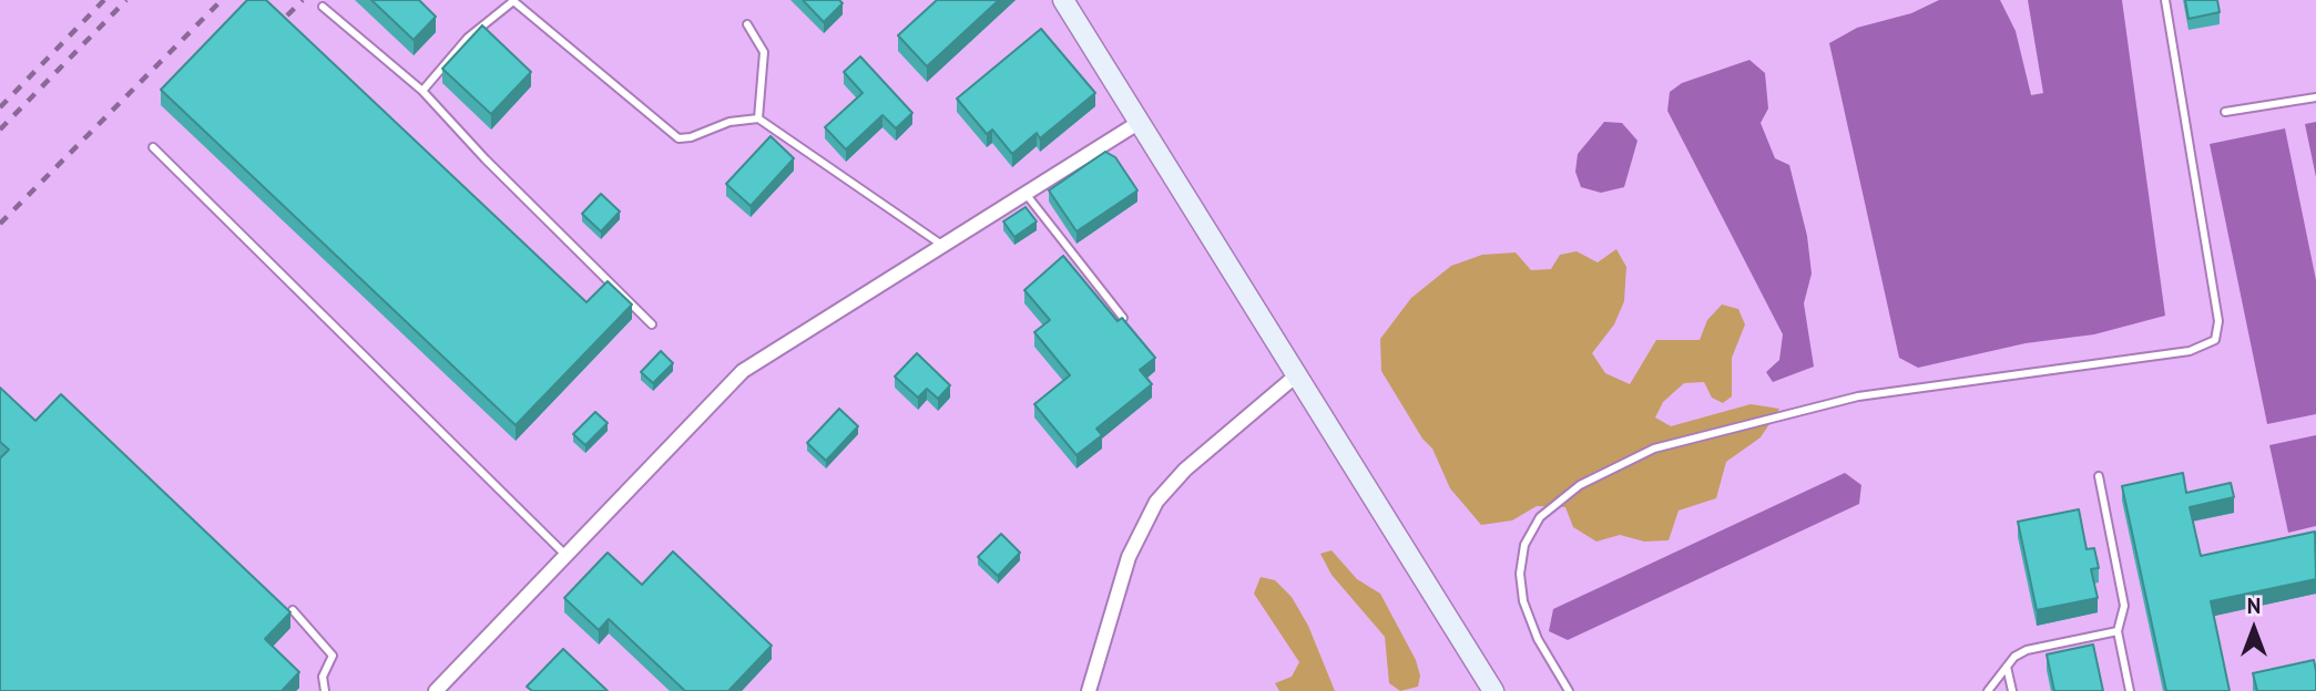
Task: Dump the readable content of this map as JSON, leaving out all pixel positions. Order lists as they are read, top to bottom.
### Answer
{
  "north": "top"
}
